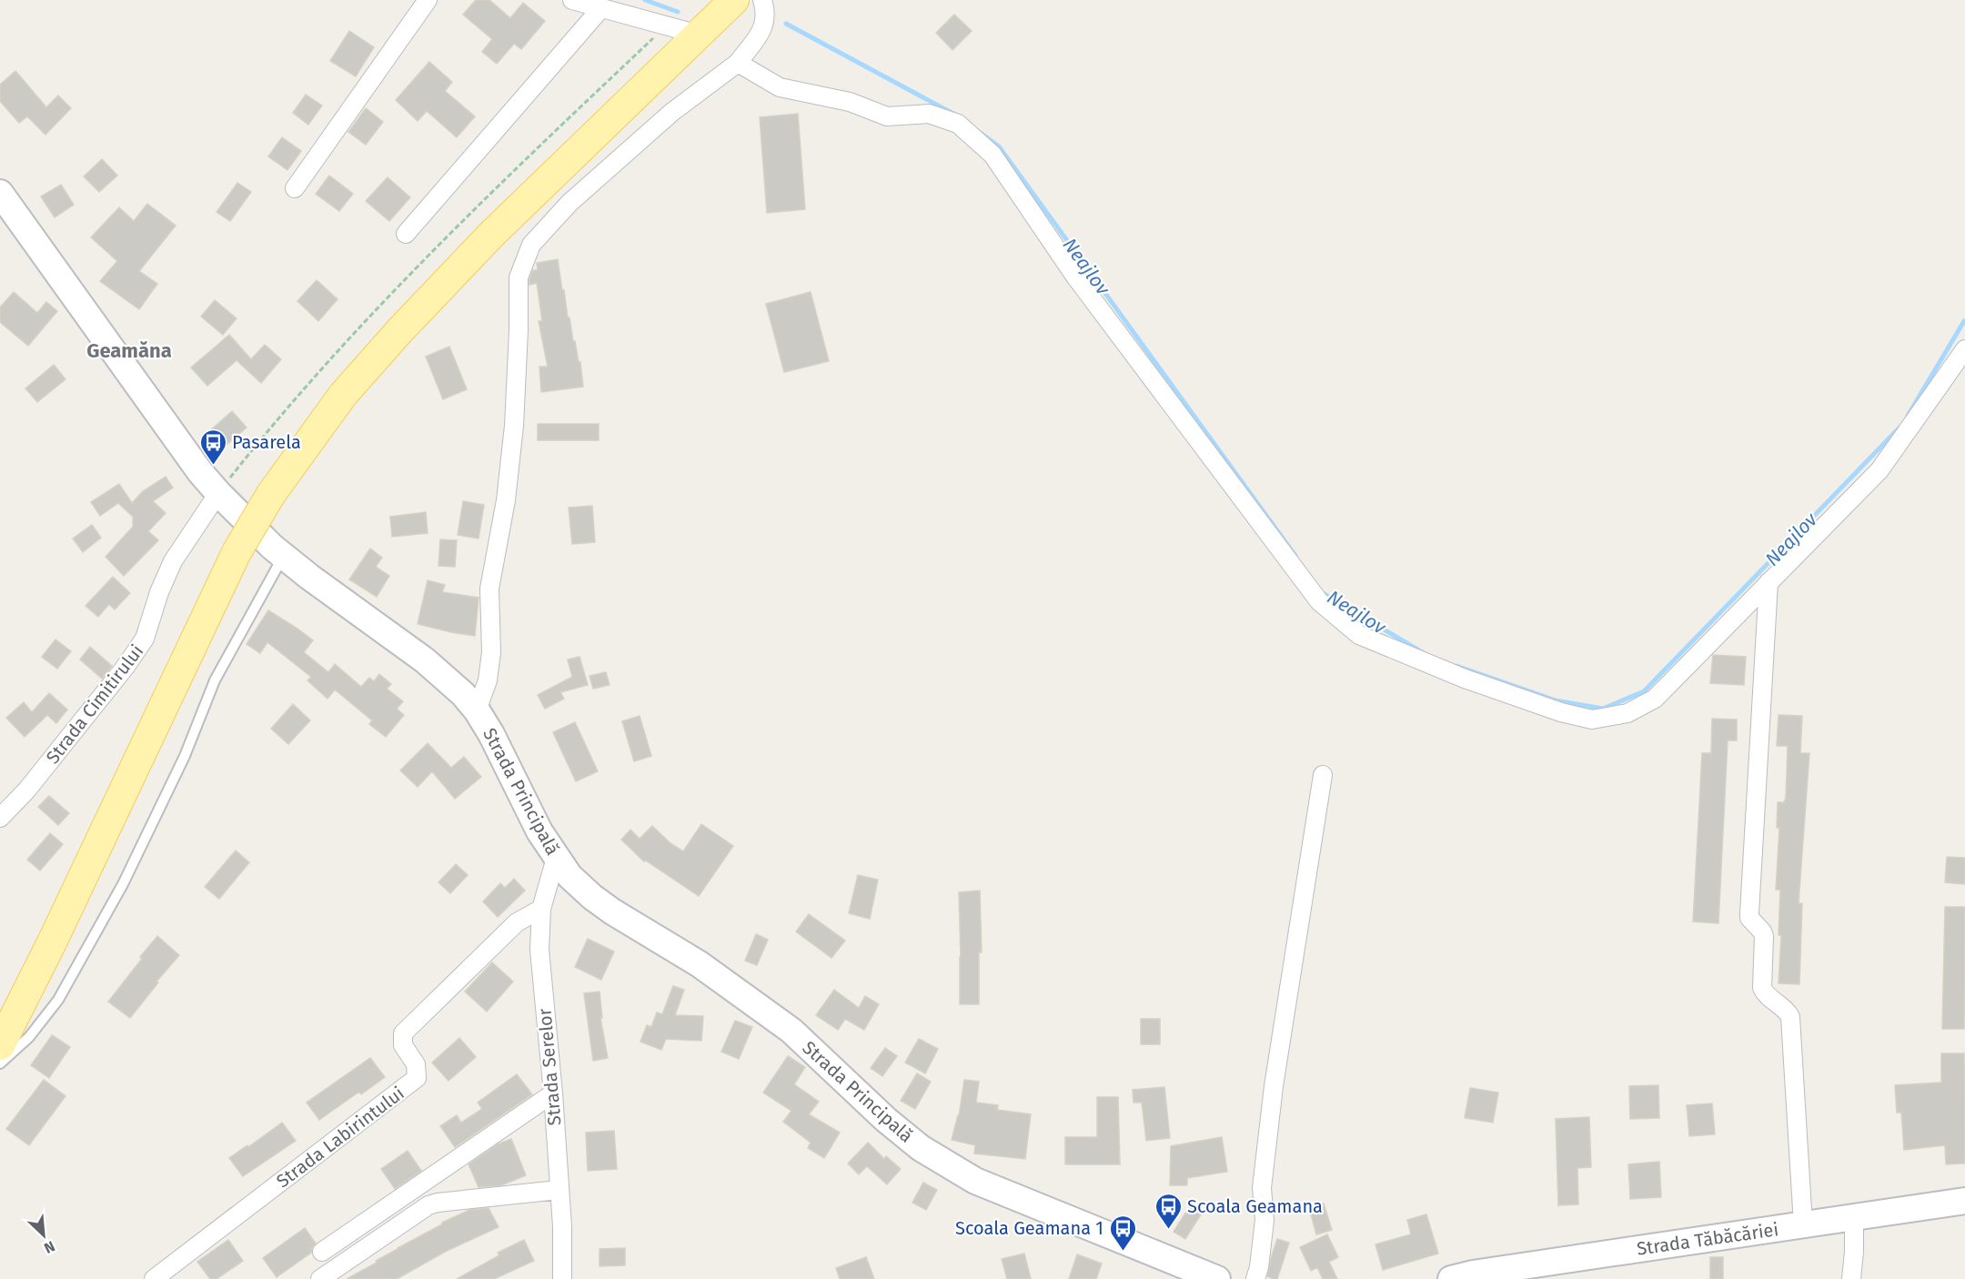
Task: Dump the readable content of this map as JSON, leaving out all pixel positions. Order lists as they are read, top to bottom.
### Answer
{
  "streets": {
    "main road": ["Strada Principală", "Strada Tăbăcăriei"],
    "street": ["Strada Cimitirului", "Strada Serelor", "Strada Labirintului"]
  },
  "crossings": [
    ["Strada Cimitirului", "Strada Principală"],
    ["Strada Principală", "Strada Serelor"],
    ["Strada Serelor", "Strada Labirintului"]
  ],
  "districts": ["Geamăna"],
  "water": ["Neajlov"],
  "places": {
    "bus stop": ["Pasarela", "Scoala Geamana", "Scoala Geamana 1"]
  },
  "north": "bottom right"
}
